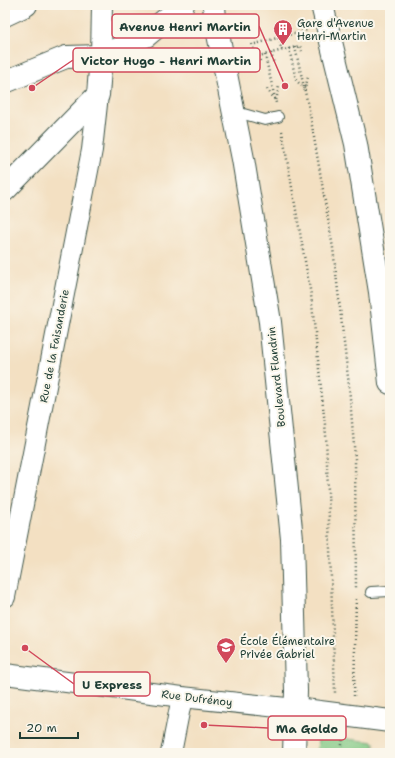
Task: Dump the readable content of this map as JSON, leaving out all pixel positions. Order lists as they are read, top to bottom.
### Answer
{
  "streets": {
    "street": ["Rue de la Faisanderie", "Boulevard Flandrin", "Rue Dufrénoy"]
  },
  "crossings": [
    ["Boulevard Flandrin", "Rue Dufrénoy"]
  ],
  "places": {
    "building": ["Gare d'Avenue Henri-Martin"],
    "other": [
      "Avenue Henri Martin",
      "Victor Hugo - Henri Martin",
      "U Express",
      "Ma Goldo"
    ],
    "school or university": ["École Élémentaire Privée Gabriel"]
  },
  "scale_bar": "20 m"
}
